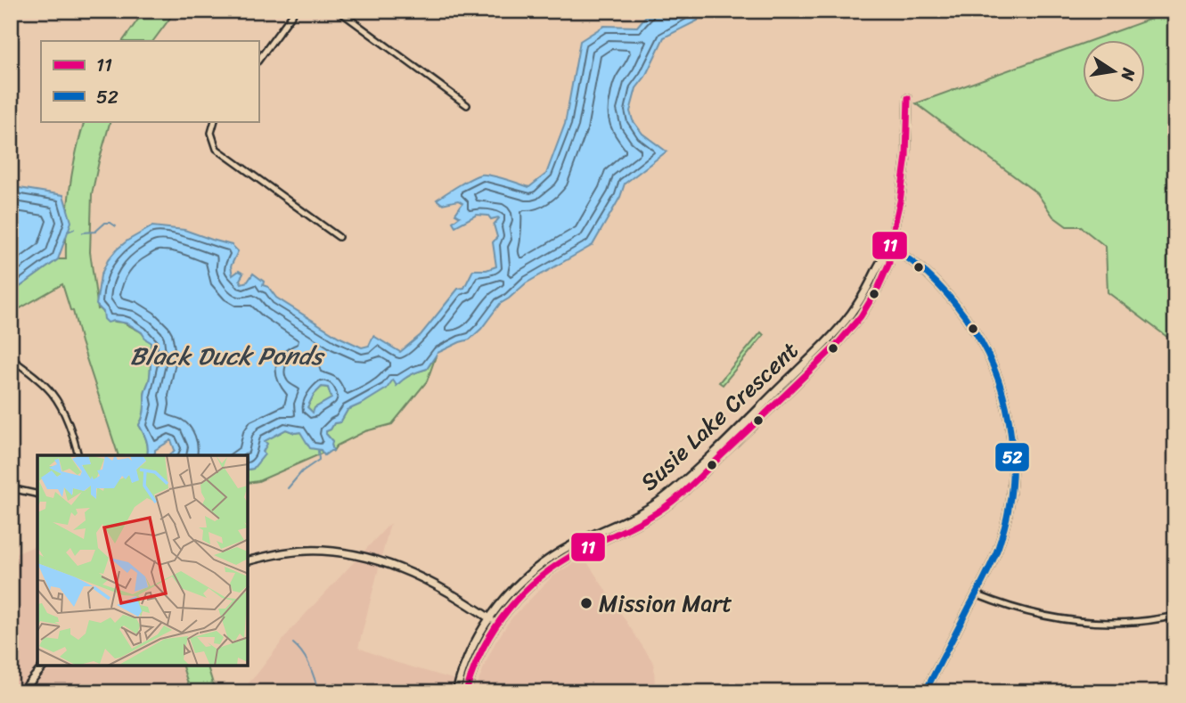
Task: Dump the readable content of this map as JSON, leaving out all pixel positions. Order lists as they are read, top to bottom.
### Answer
{
  "streets": {
    "street": ["Susie Lake Crescent"]
  },
  "water": ["Black Duck Ponds"],
  "places": ["Mission Mart"],
  "lines": ["transit line 11", "transit line 52"],
  "legend": ["11", "52"],
  "north": "right"
}
